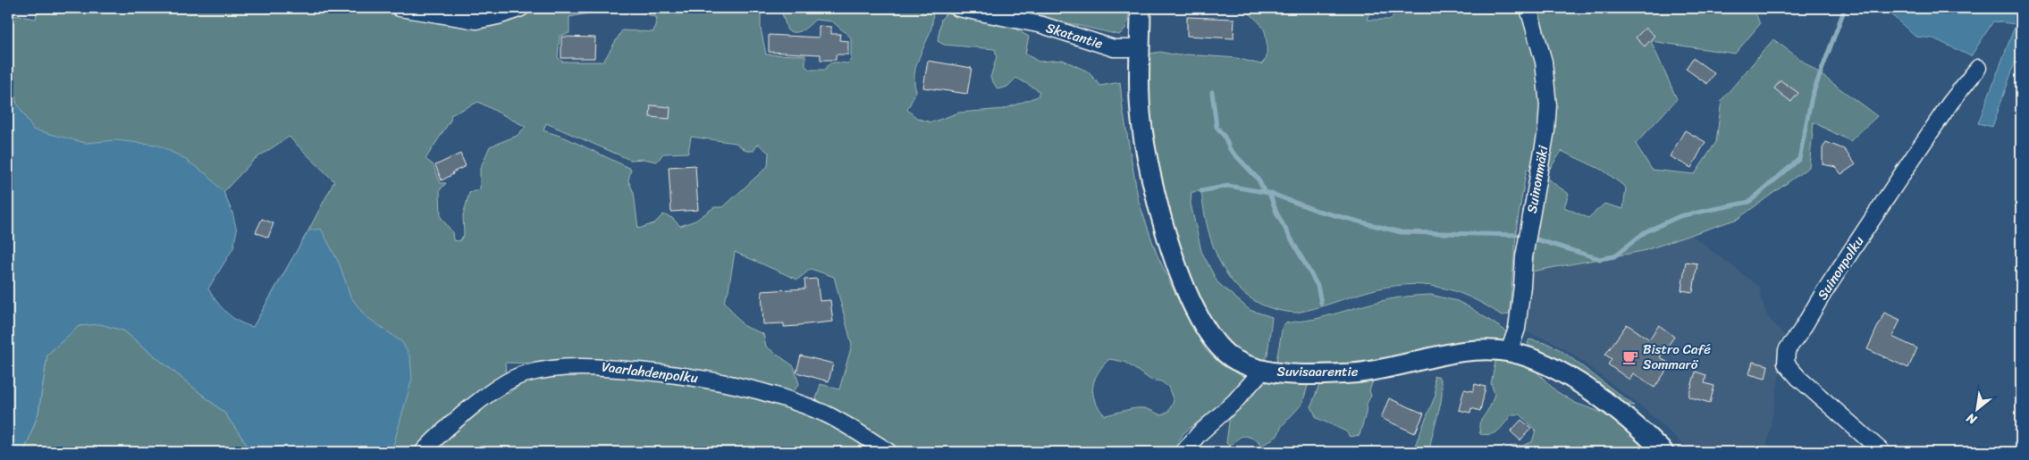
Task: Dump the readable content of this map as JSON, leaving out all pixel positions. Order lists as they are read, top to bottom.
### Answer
{
  "streets": {
    "street": [
      "Skatantie",
      "Suinonmäki",
      "Suinonpolku",
      "Suvisaarentie",
      "Vaarlahdenpolku"
    ]
  },
  "crossings": [
    ["Skatantie", "Suvisaarentie"],
    ["Suinonmäki", "Suvisaarentie"]
  ],
  "places": {
    "cafe": ["Bistro Café Sommarö"]
  },
  "north": "bottom left"
}
